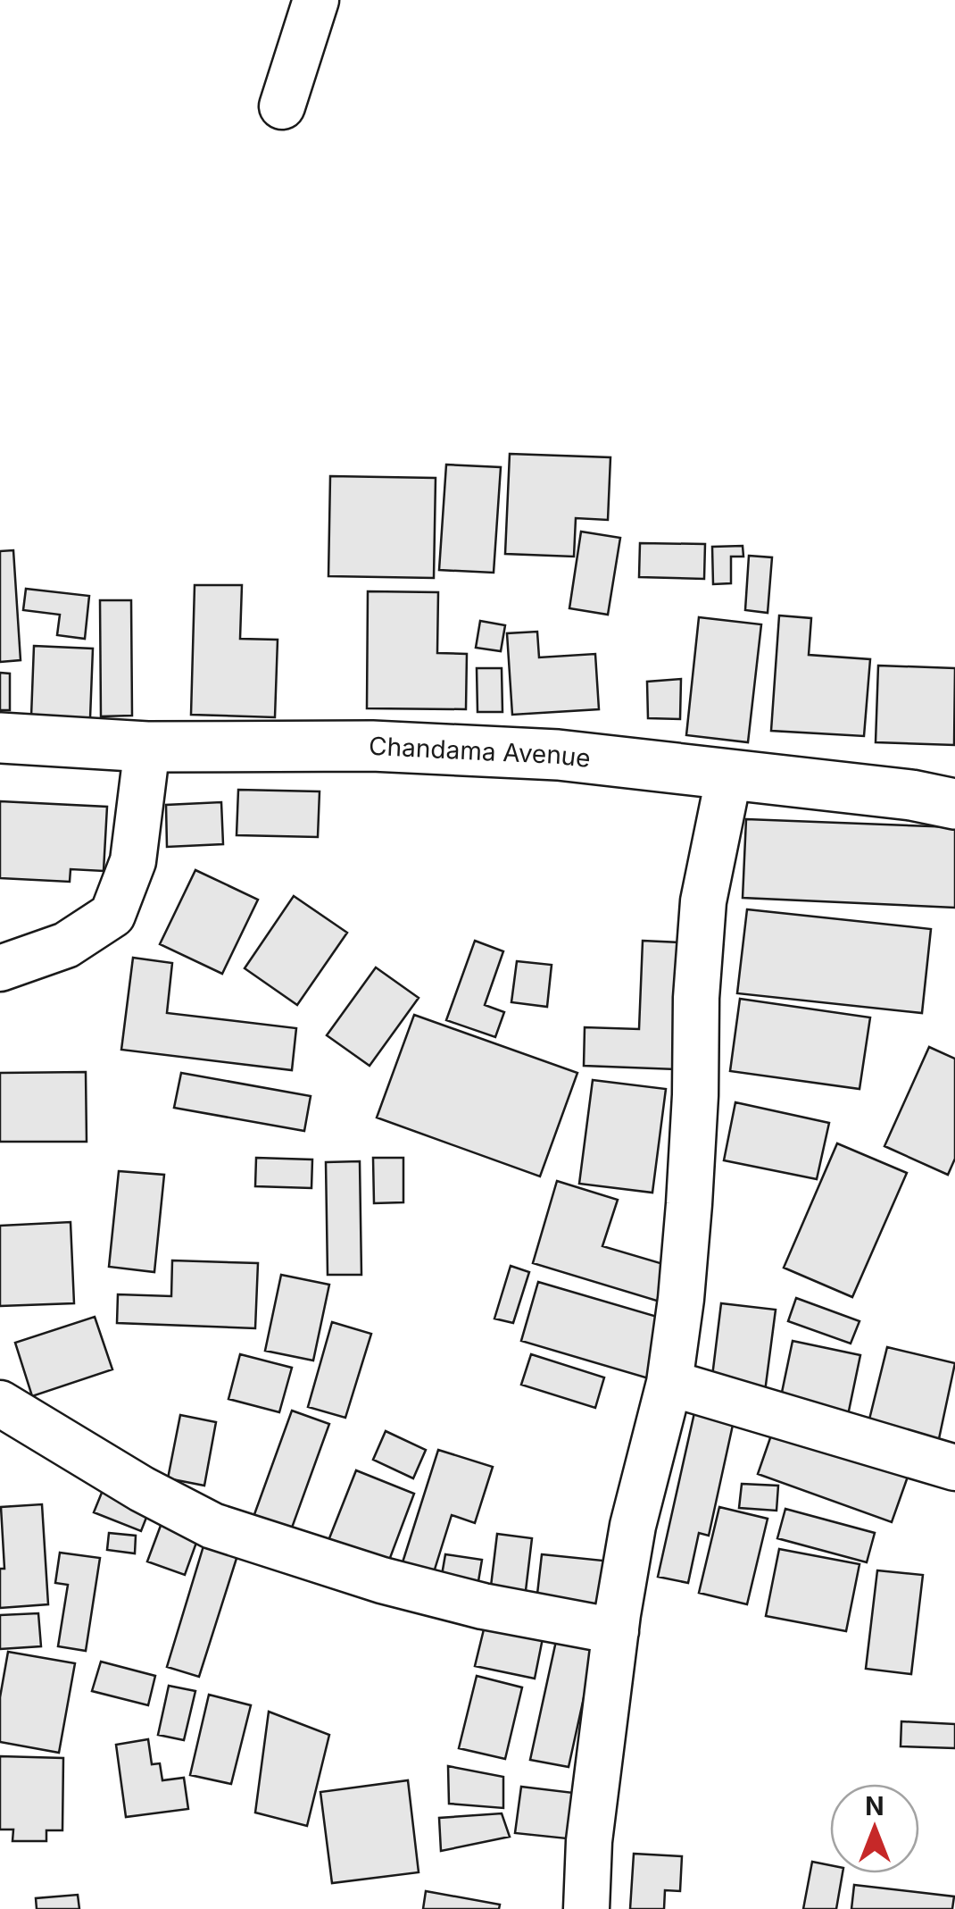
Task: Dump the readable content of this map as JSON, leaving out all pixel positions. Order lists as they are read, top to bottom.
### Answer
{
  "streets": {
    "street": ["Chandama Avenue"]
  },
  "north": "top"
}
